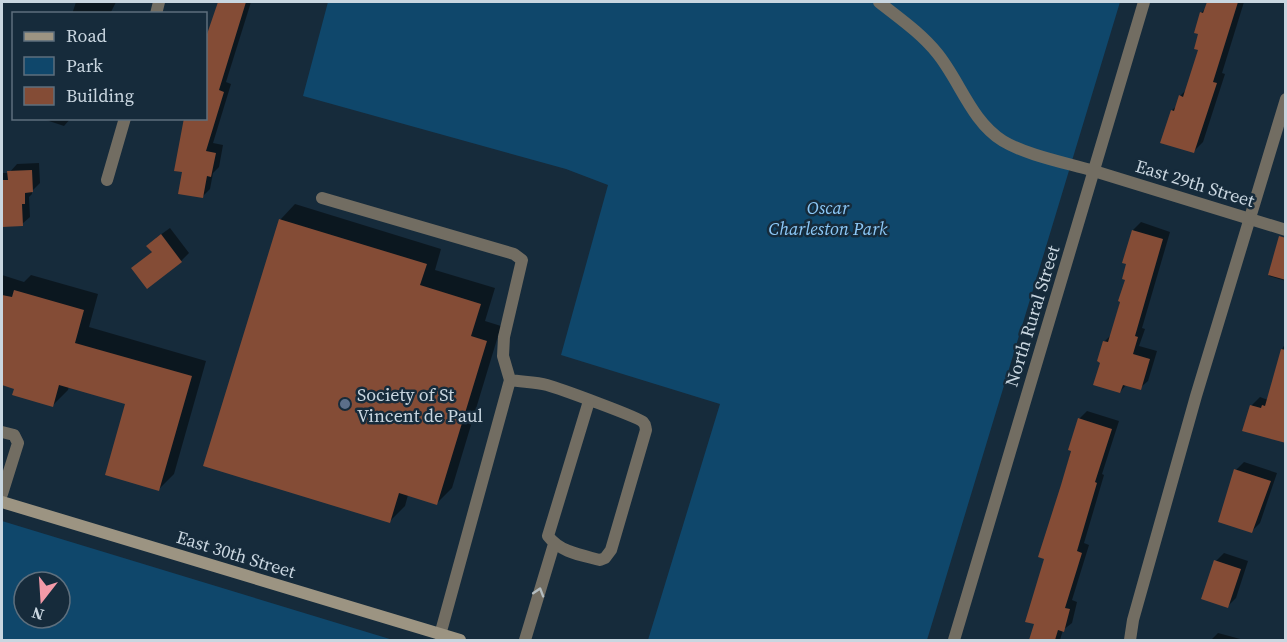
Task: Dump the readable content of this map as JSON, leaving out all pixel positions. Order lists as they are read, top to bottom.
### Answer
{
  "streets": {
    "main road": ["East 30th Street"],
    "street": ["East 29th Street", "North Rural Street"]
  },
  "crossings": [
    ["East 29th Street", "North Rural Street"]
  ],
  "parks": ["Oscar Charleston Park"],
  "places": ["Society of St Vincent de Paul"],
  "legend": ["Road", "Park", "Building"],
  "north": "bottom"
}
